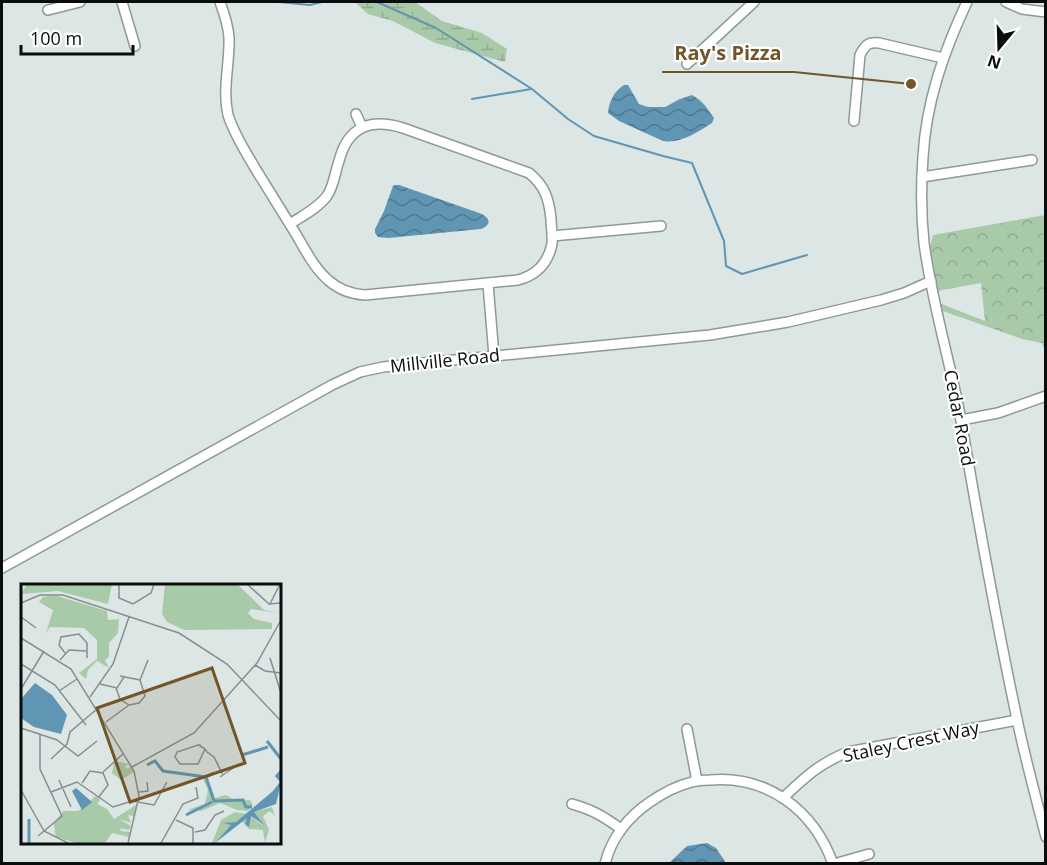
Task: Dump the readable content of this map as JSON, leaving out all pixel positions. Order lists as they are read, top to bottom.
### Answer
{
  "streets": {
    "street": ["Millville Road", "Cedar Road", "Staley Crest Way"]
  },
  "crossings": [
    ["Millville Road", "Cedar Road"],
    ["Cedar Road", "Staley Crest Way"]
  ],
  "places": ["Ray's Pizza"],
  "scale_bar": "100 m",
  "north": "bottom"
}
